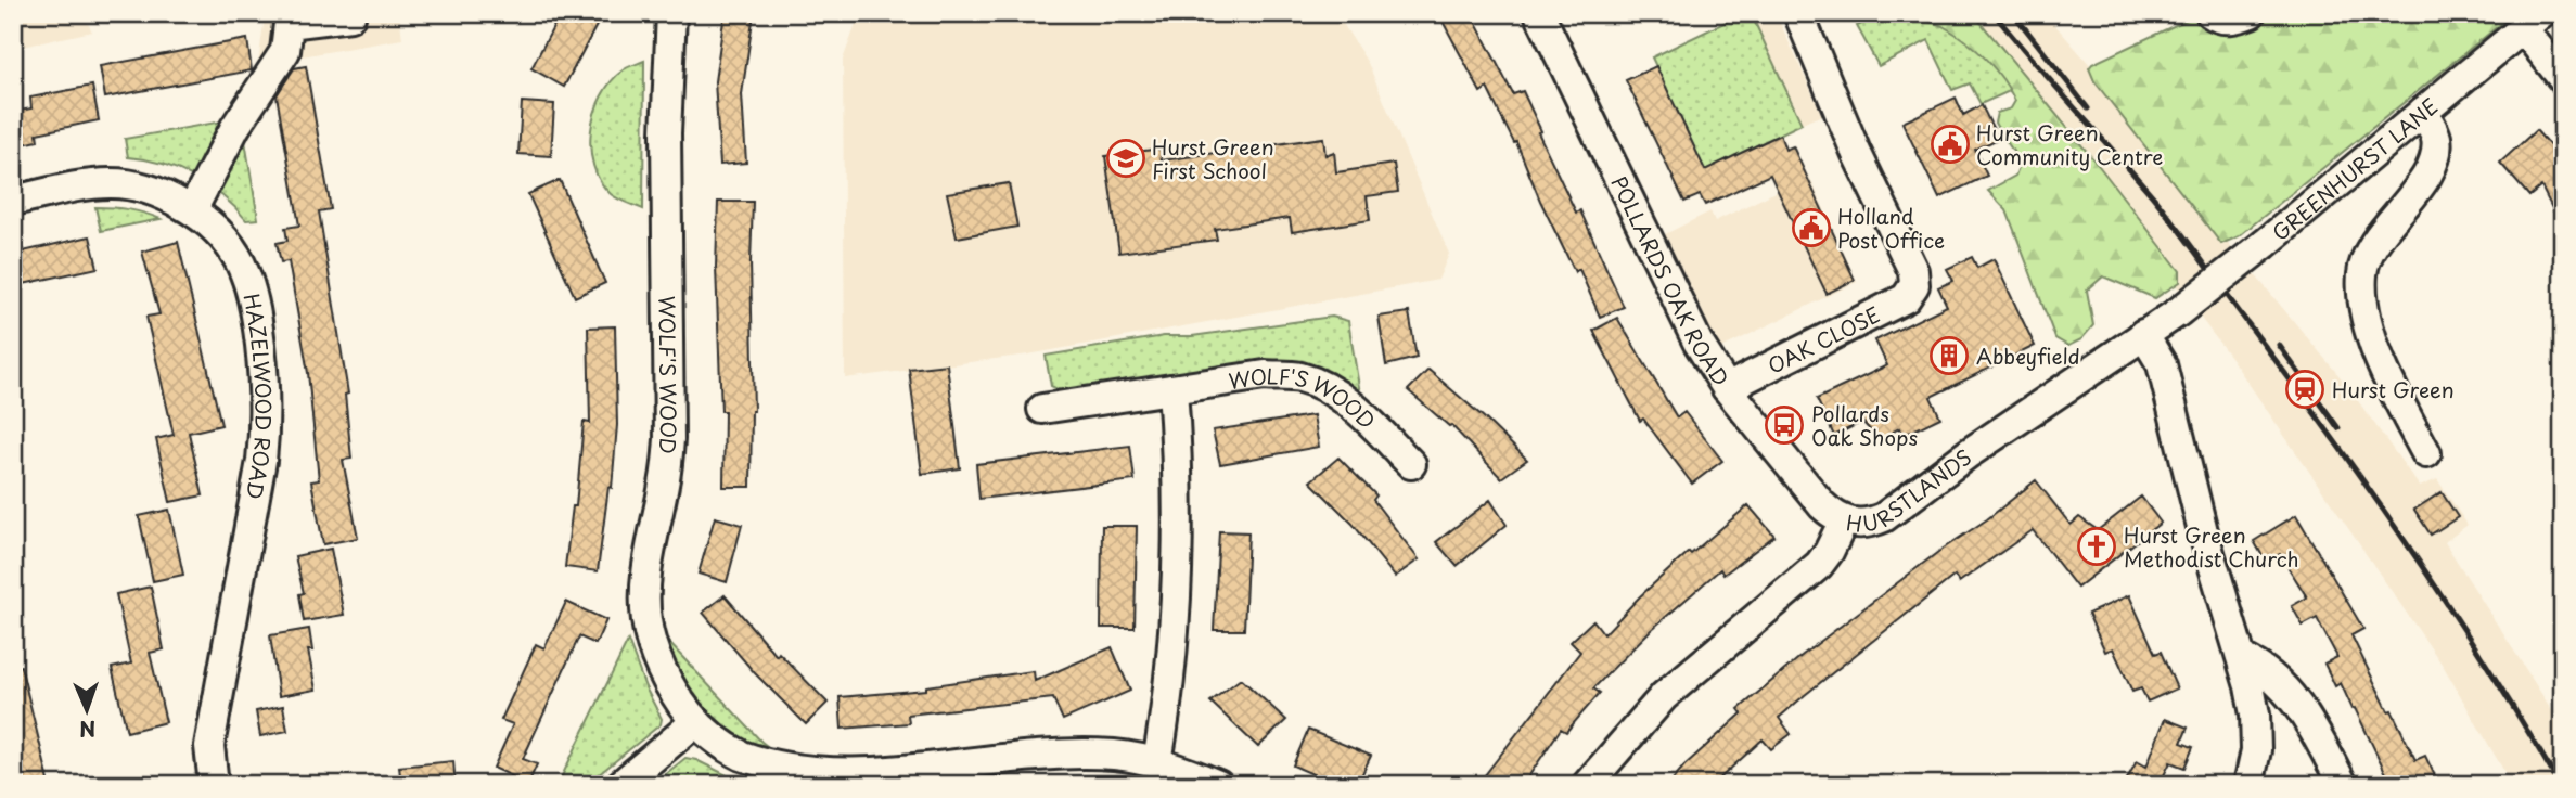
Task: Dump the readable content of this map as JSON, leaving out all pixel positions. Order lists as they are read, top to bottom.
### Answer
{
  "streets": {
    "street": [
      "GREENHURST LANE",
      "POLLARDS OAK ROAD",
      "OAK CLOSE",
      "WOLF'S WOOD",
      "HAZELWOOD ROAD",
      "HURSTLANDS"
    ]
  },
  "crossings": [
    ["GREENHURST LANE", "HURSTLANDS"],
    ["POLLARDS OAK ROAD", "OAK CLOSE"],
    ["POLLARDS OAK ROAD", "HURSTLANDS"]
  ],
  "places": {
    "public building": ["Hurst Green Community Centre", "Holland Post Office"],
    "school or university": ["Hurst Green First School"],
    "building": ["Abbeyfield"],
    "station": ["Hurst Green"],
    "bus stop": ["Pollards Oak Shops"],
    "church": ["Hurst Green Methodist Church"]
  },
  "north": "bottom"
}
